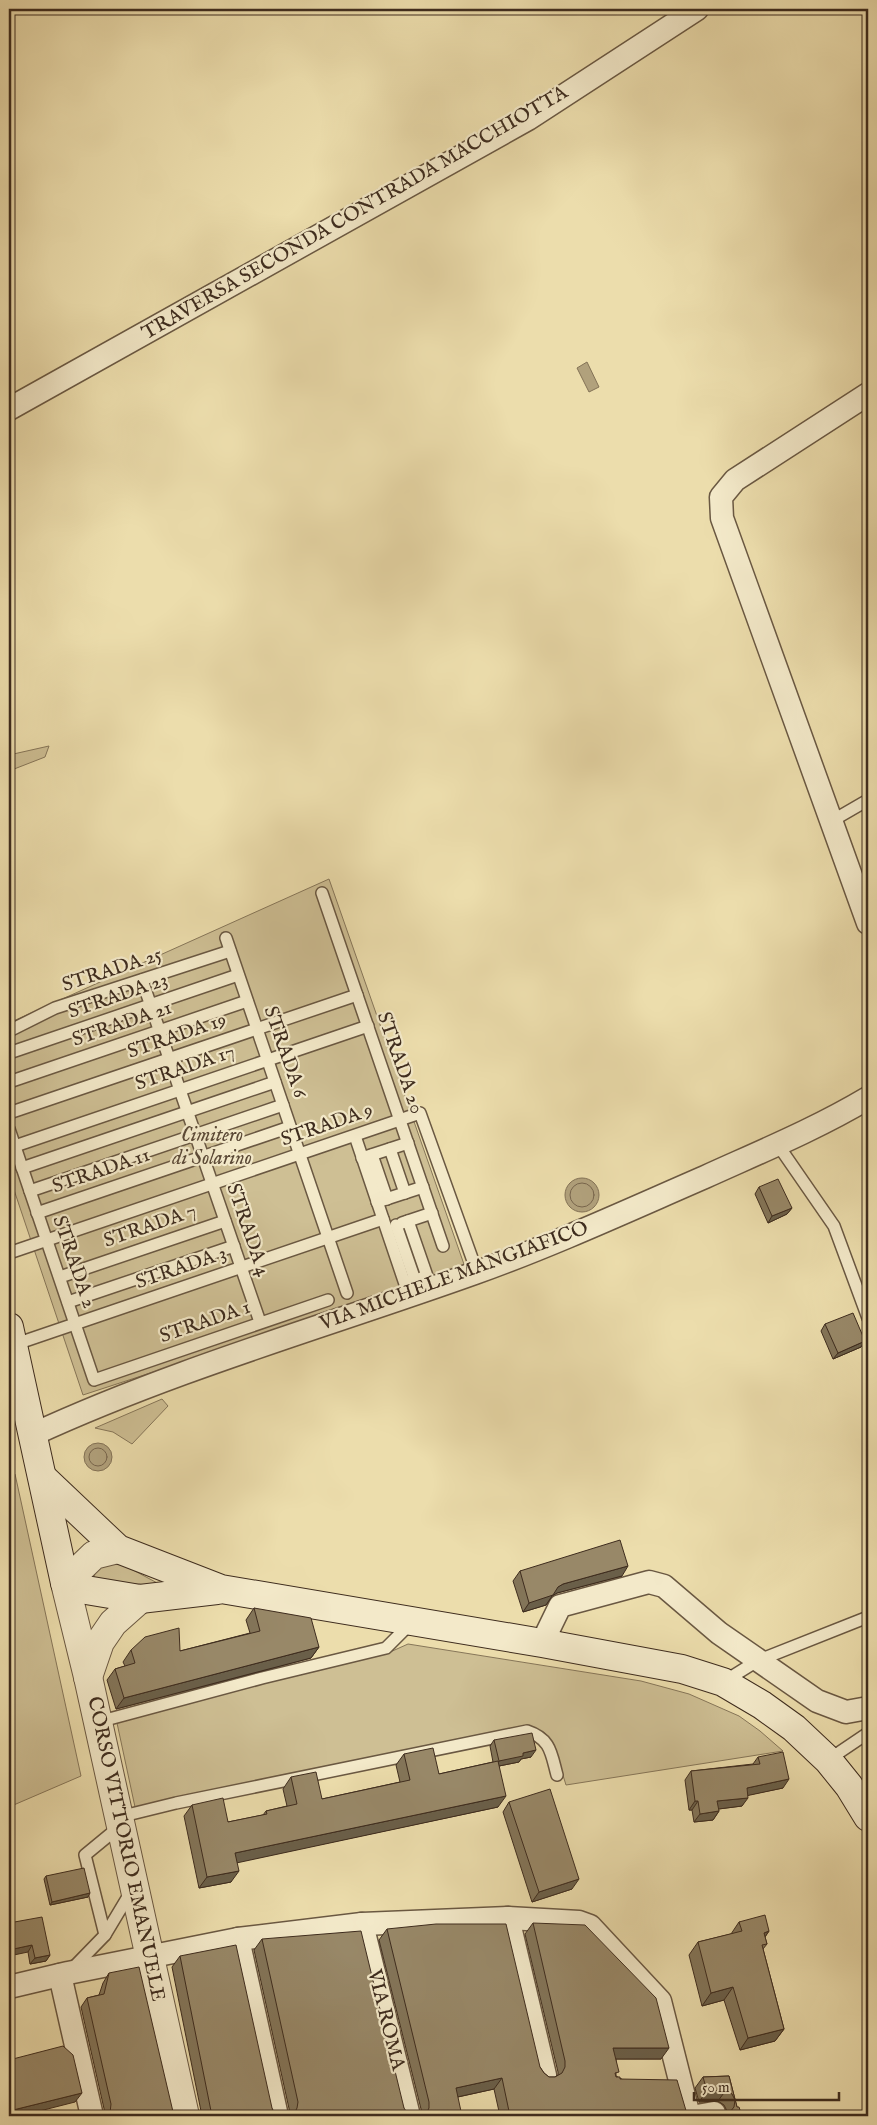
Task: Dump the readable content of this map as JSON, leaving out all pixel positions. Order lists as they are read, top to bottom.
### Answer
{
  "streets": {
    "main road": ["CORSO VITTORIO EMANUELE"],
    "street": ["TRAVERSA SECONDA CONTRADA MACCHIOTTA", "VIA MICHELE MANGIAFICO", "VIA ROMA"],
    "lane": [
      "STRADA 25",
      "STRADA 23",
      "STRADA 21",
      "STRADA 19",
      "STRADA 6",
      "STRADA 20",
      "STRADA 17",
      "STRADA 9",
      "STRADA 11",
      "STRADA 7",
      "STRADA 4",
      "STRADA 2",
      "STRADA 3",
      "STRADA 1"
    ]
  },
  "crossings": [
    ["STRADA 25", "STRADA 6"],
    ["STRADA 25", "STRADA 4"],
    ["STRADA 23", "STRADA 6"],
    ["STRADA 23", "STRADA 4"],
    ["STRADA 21", "STRADA 6"],
    ["STRADA 21", "STRADA 4"],
    ["STRADA 19", "STRADA 6"],
    ["STRADA 19", "STRADA 20"],
    ["STRADA 19", "STRADA 4"],
    ["STRADA 6", "STRADA 17"],
    ["STRADA 6", "STRADA 9"],
    ["STRADA 6", "STRADA 11"],
    ["STRADA 6", "STRADA 3"],
    ["STRADA 20", "STRADA 17"],
    ["STRADA 20", "STRADA 9"],
    ["STRADA 20", "STRADA 3"],
    ["STRADA 17", "STRADA 4"],
    ["STRADA 17", "STRADA 2"],
    ["STRADA 9", "STRADA 4"],
    ["STRADA 9", "STRADA 2"],
    ["STRADA 9", "VIA MICHELE MANGIAFICO"],
    ["STRADA 11", "STRADA 4"],
    ["STRADA 11", "STRADA 2"],
    ["STRADA 7", "STRADA 4"],
    ["STRADA 7", "STRADA 2"],
    ["STRADA 4", "STRADA 3"],
    ["STRADA 4", "STRADA 1"],
    ["STRADA 2", "STRADA 3"],
    ["STRADA 2", "STRADA 1"],
    ["STRADA 3", "CORSO VITTORIO EMANUELE"],
    ["VIA MICHELE MANGIAFICO", "CORSO VITTORIO EMANUELE"]
  ],
  "parks": ["Cimitero di Solarino"],
  "scale_bar": "50 m"
}
